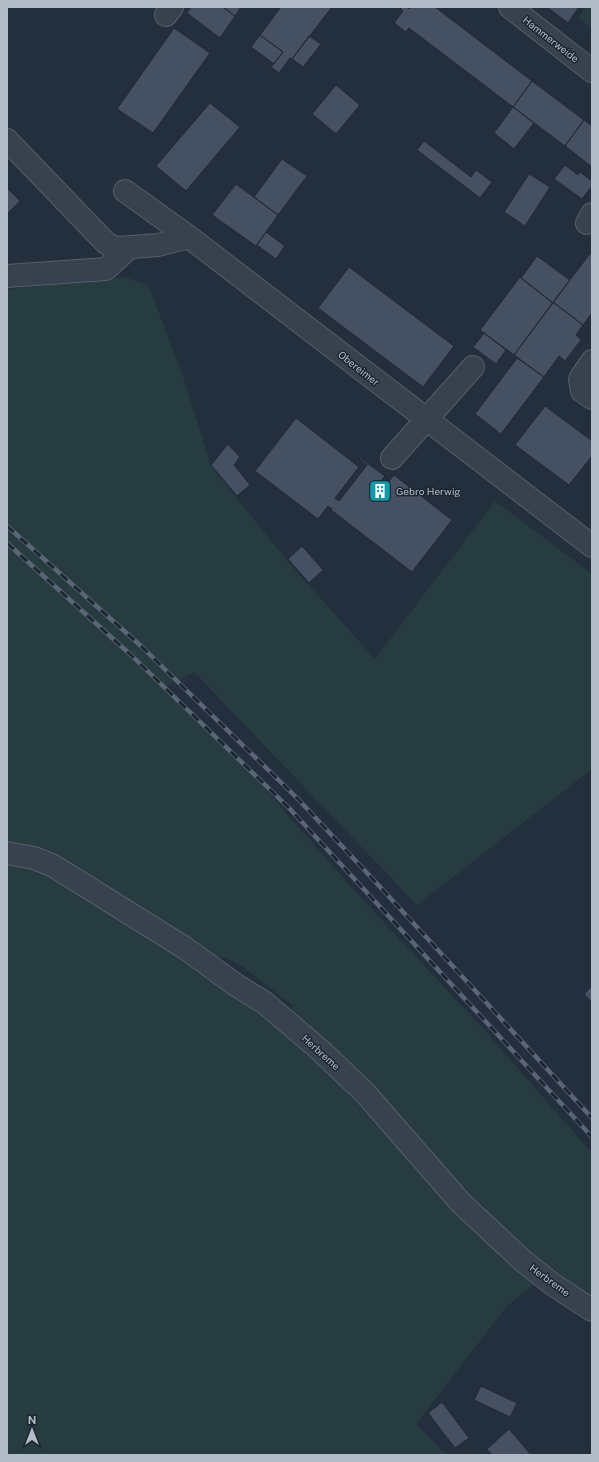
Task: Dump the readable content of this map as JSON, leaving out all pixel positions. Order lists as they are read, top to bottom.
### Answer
{
  "streets": {
    "street": ["Hammerweide", "Obereimer", "Herbreme"]
  },
  "places": {
    "building": ["Gebro Herwig"]
  },
  "north": "top"
}
